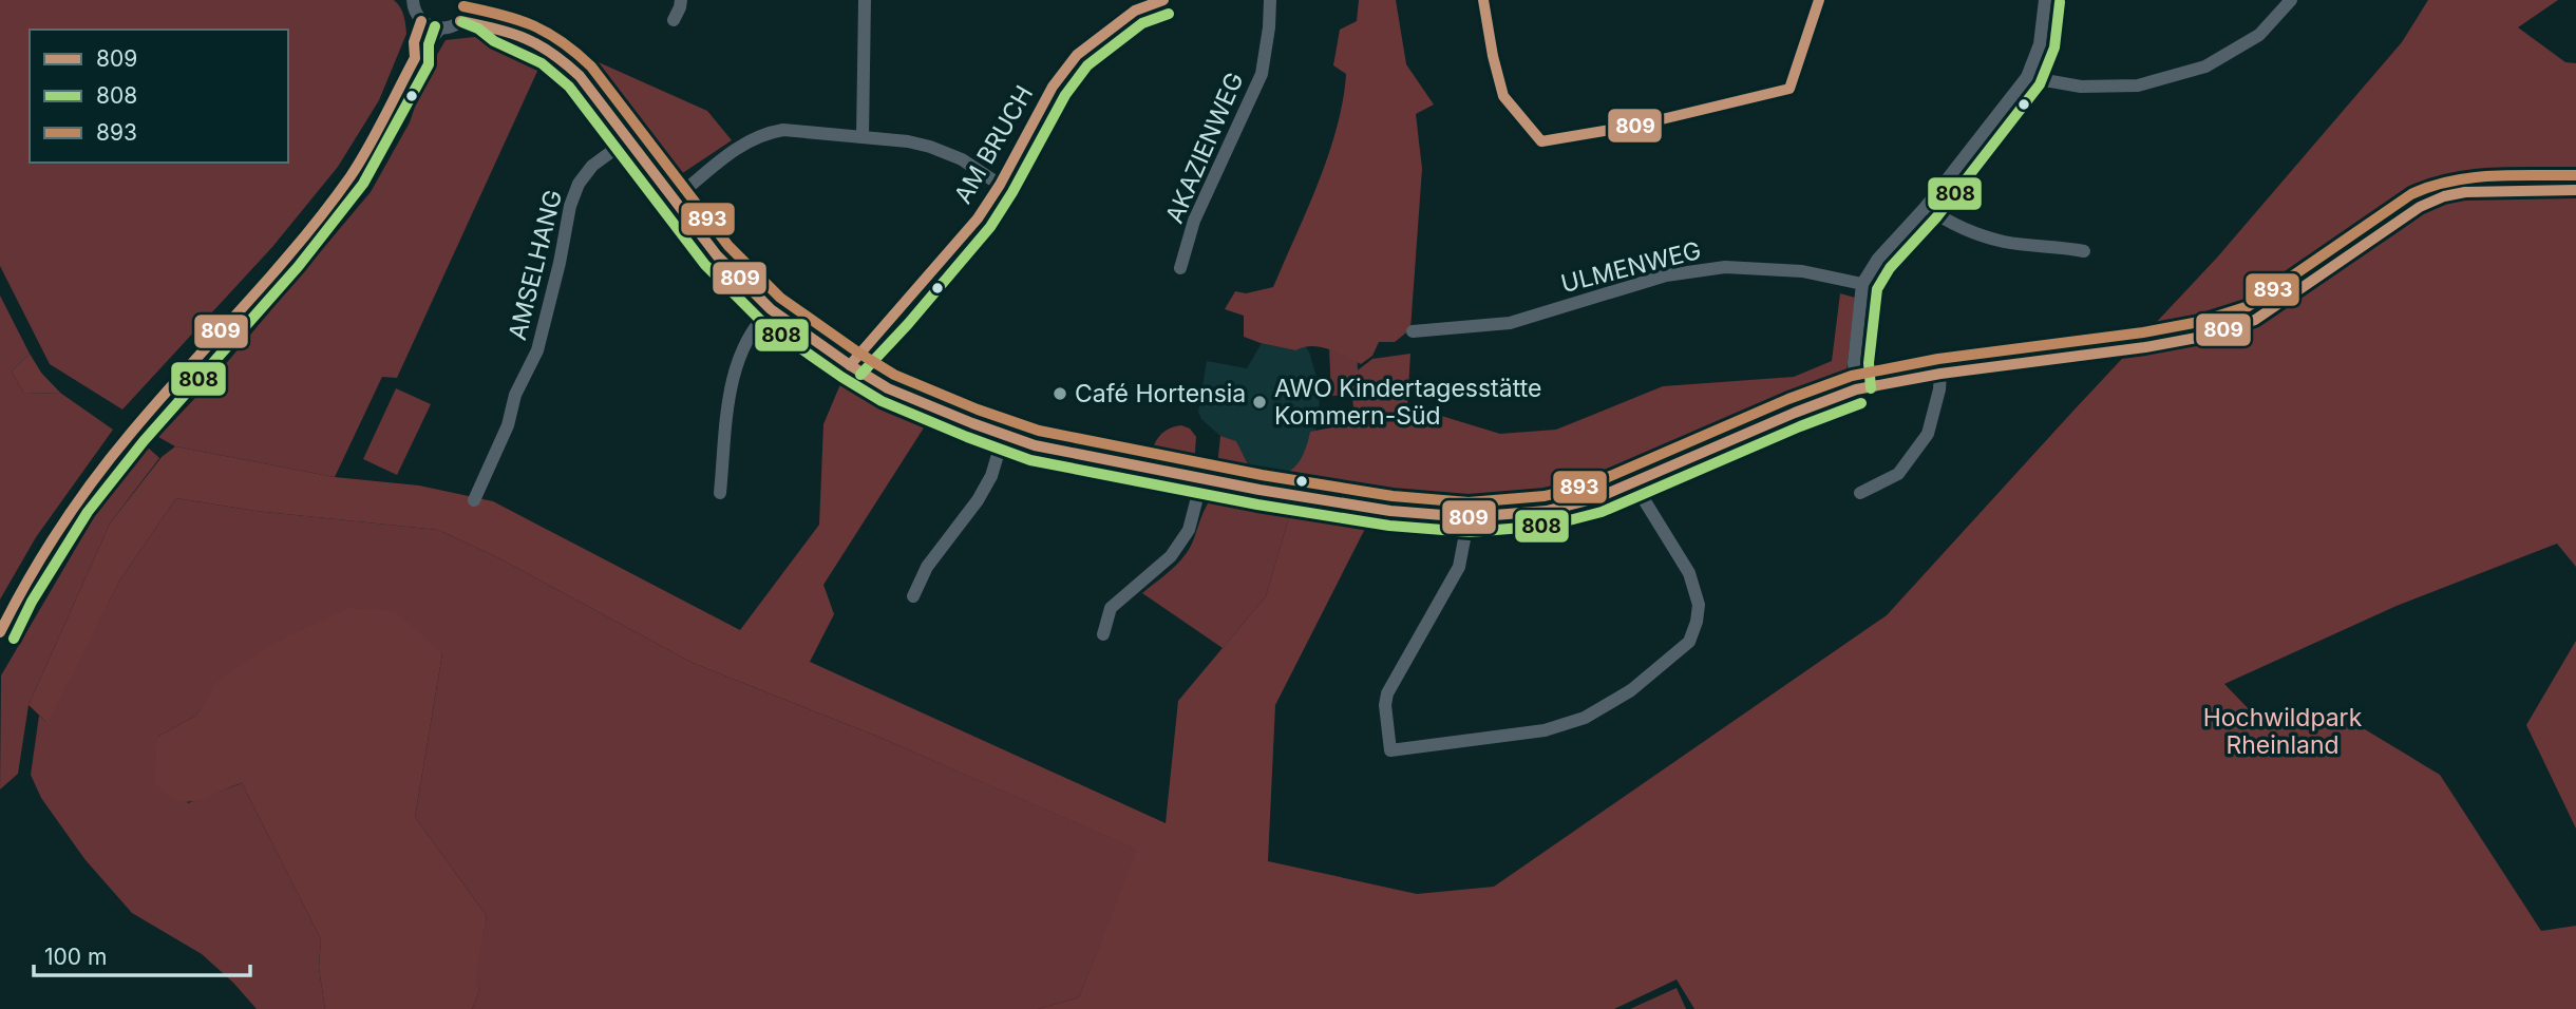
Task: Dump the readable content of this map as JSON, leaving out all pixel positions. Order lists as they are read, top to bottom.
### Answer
{
  "streets": {
    "street": [
      "AM BRUCH",
      "AKAZIENWEG",
      "AMSELHANG",
      "ULMENWEG"
    ]
  },
  "parks": ["Hochwildpark Rheinland"],
  "places": ["Café Hortensia", "AWO Kindertagesstätte Kommern-Süd"],
  "lines": ["transit line 809", "transit line 808", "transit line 893"],
  "legend": ["809", "808", "893"],
  "scale_bar": "100 m"
}
